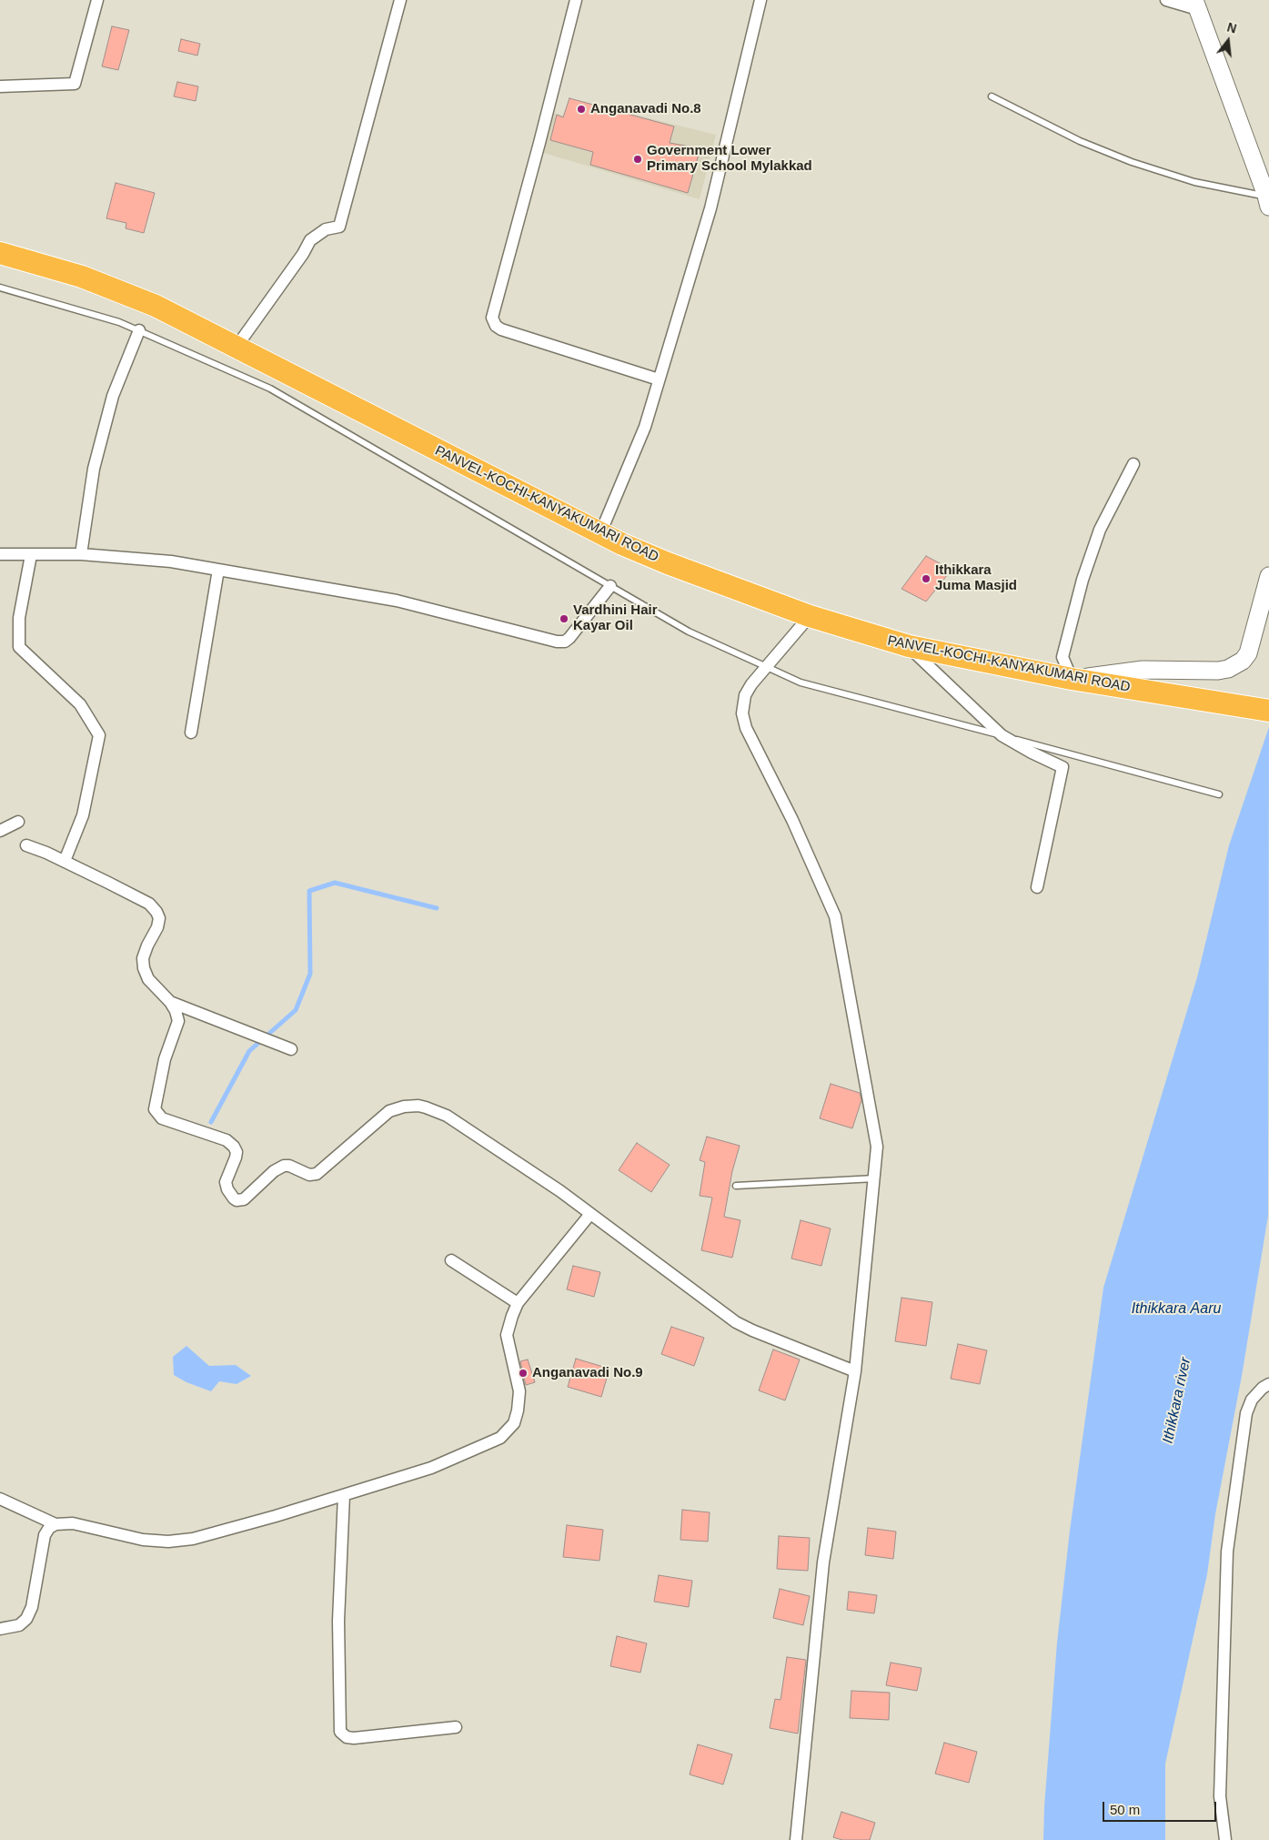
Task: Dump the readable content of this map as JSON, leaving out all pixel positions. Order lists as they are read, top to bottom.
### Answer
{
  "streets": {
    "highway": ["PANVEL-KOCHI-KANYAKUMARI ROAD"]
  },
  "water": ["Ithikkara Aaru", "Ithikkara river"],
  "places": [
    "Anganavadi No.8",
    "Government Lower Primary School Mylakkad",
    "Ithikkara Juma Masjid",
    "Vardhini Hair Kayar Oil",
    "Anganavadi No.9"
  ],
  "scale_bar": "50 m",
  "north": "top"
}
